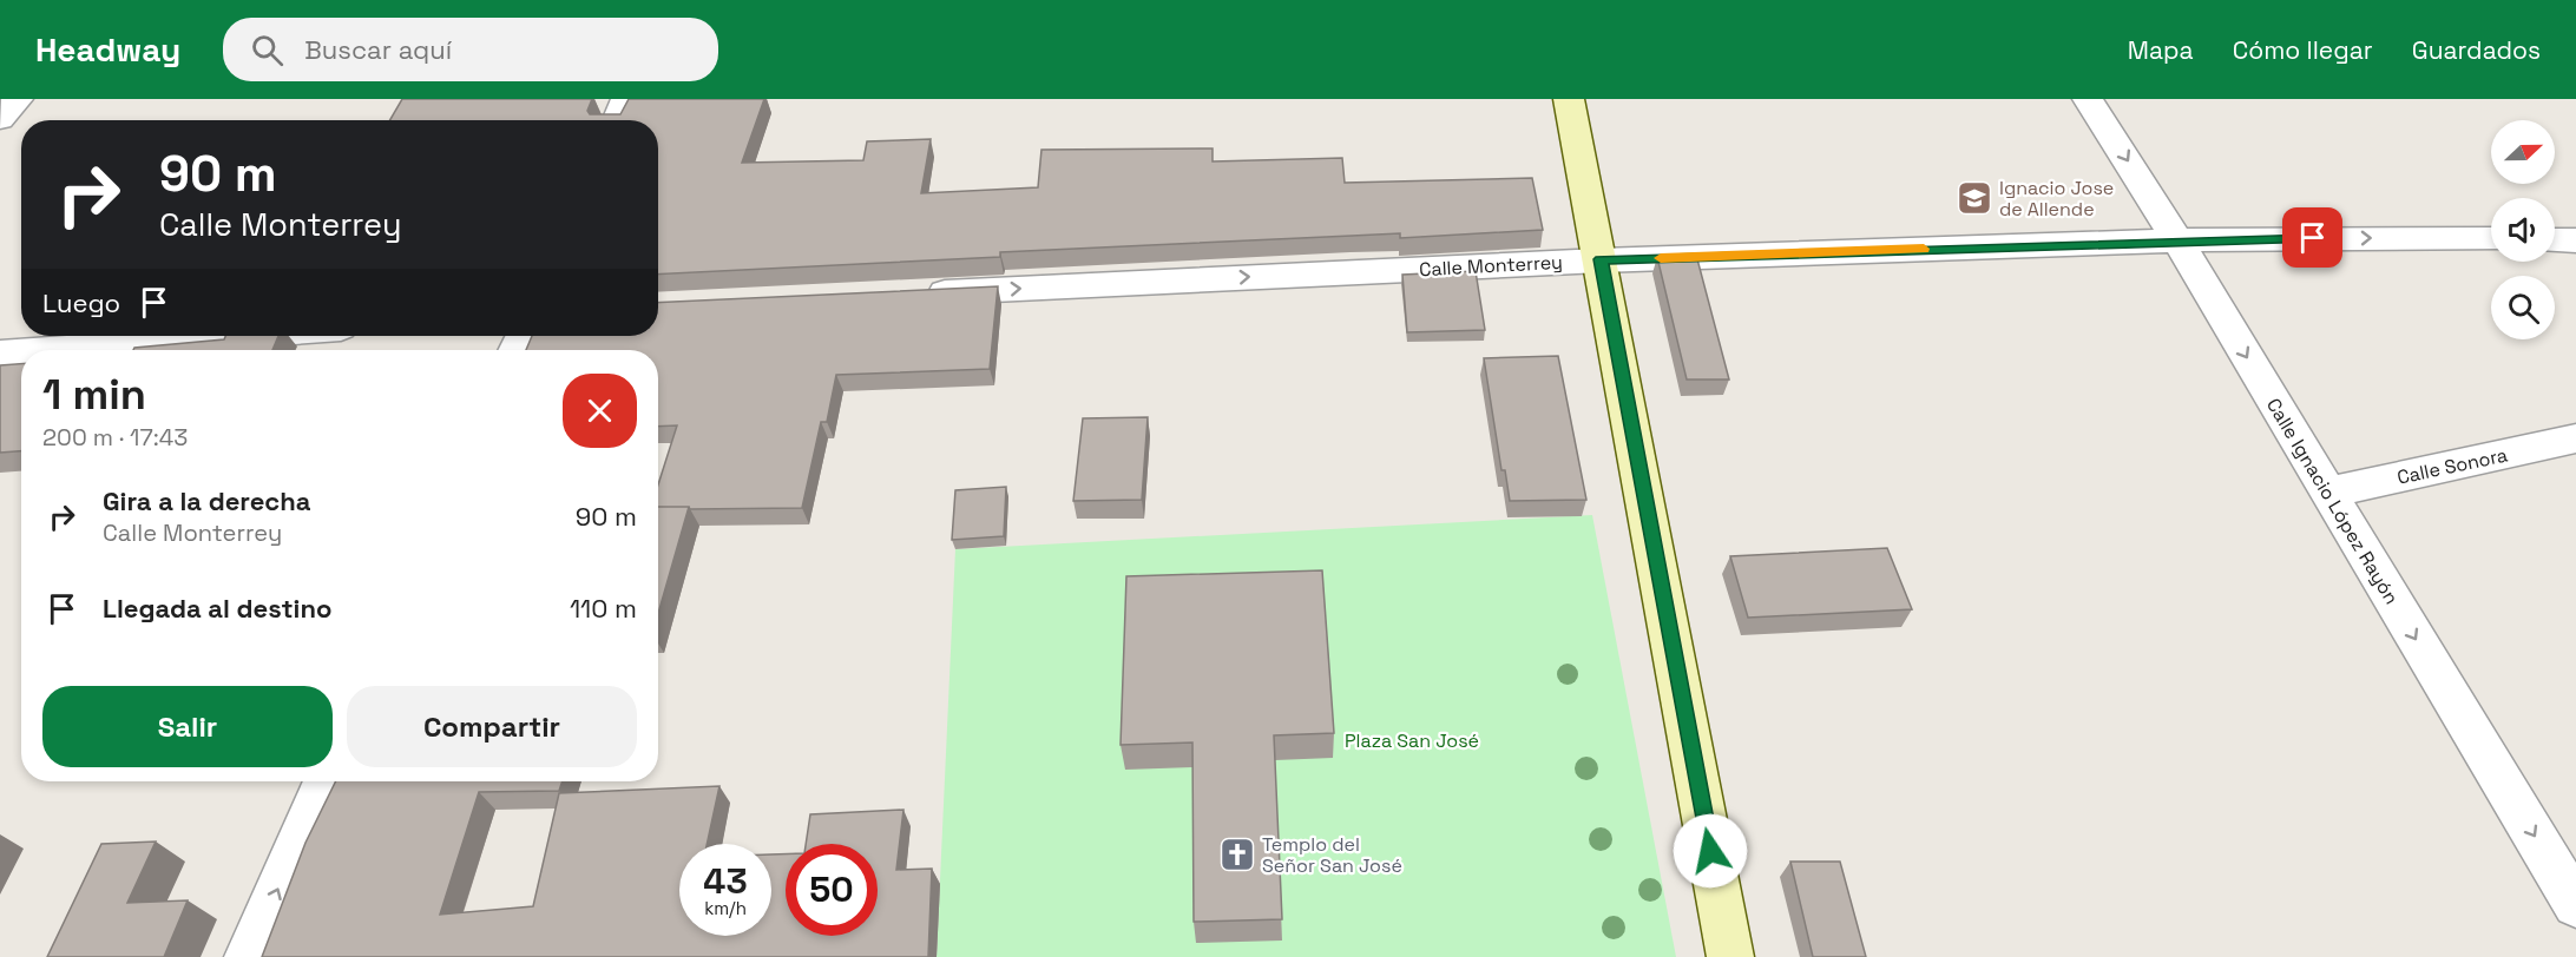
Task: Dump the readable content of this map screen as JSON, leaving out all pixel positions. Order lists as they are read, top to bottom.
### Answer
{
  "streets": {
    "street": ["Calle Monterrey", "Calle Sonora", "Calle Ignacio López Rayón"]
  },
  "crossings": [
    ["Calle Monterrey", "Calle Ignacio López Rayón"],
    ["Calle Sonora", "Calle Ignacio López Rayón"]
  ],
  "one_way": ["Calle Monterrey", "Calle Ignacio López Rayón"],
  "parks": ["Plaza San José"],
  "places": {
    "school or university": ["Ignacio Jose de Allende"],
    "church": ["Templo del Señor San José"]
  },
  "north": "right",
  "page": {
    "header": "Headway",
    "search": "Buscar aquí",
    "nav": ["Mapa", "Cómo llegar", "Guardados"],
    "turn": ["90 m", "Calle Monterrey"],
    "then": "Luego",
    "heading": ["1 min", "200 m · 17:43"],
    "list": [
      {
        "name": "Gira a la derecha",
        "note": "Calle Monterrey",
        "value": "90 m"
      },
      {
        "name": "Llegada al destino",
        "value": "110 m"
      }
    ],
    "buttons": ["Salir", "Compartir"],
    "speed": "43 km/h",
    "limit": "50"
  }
}
